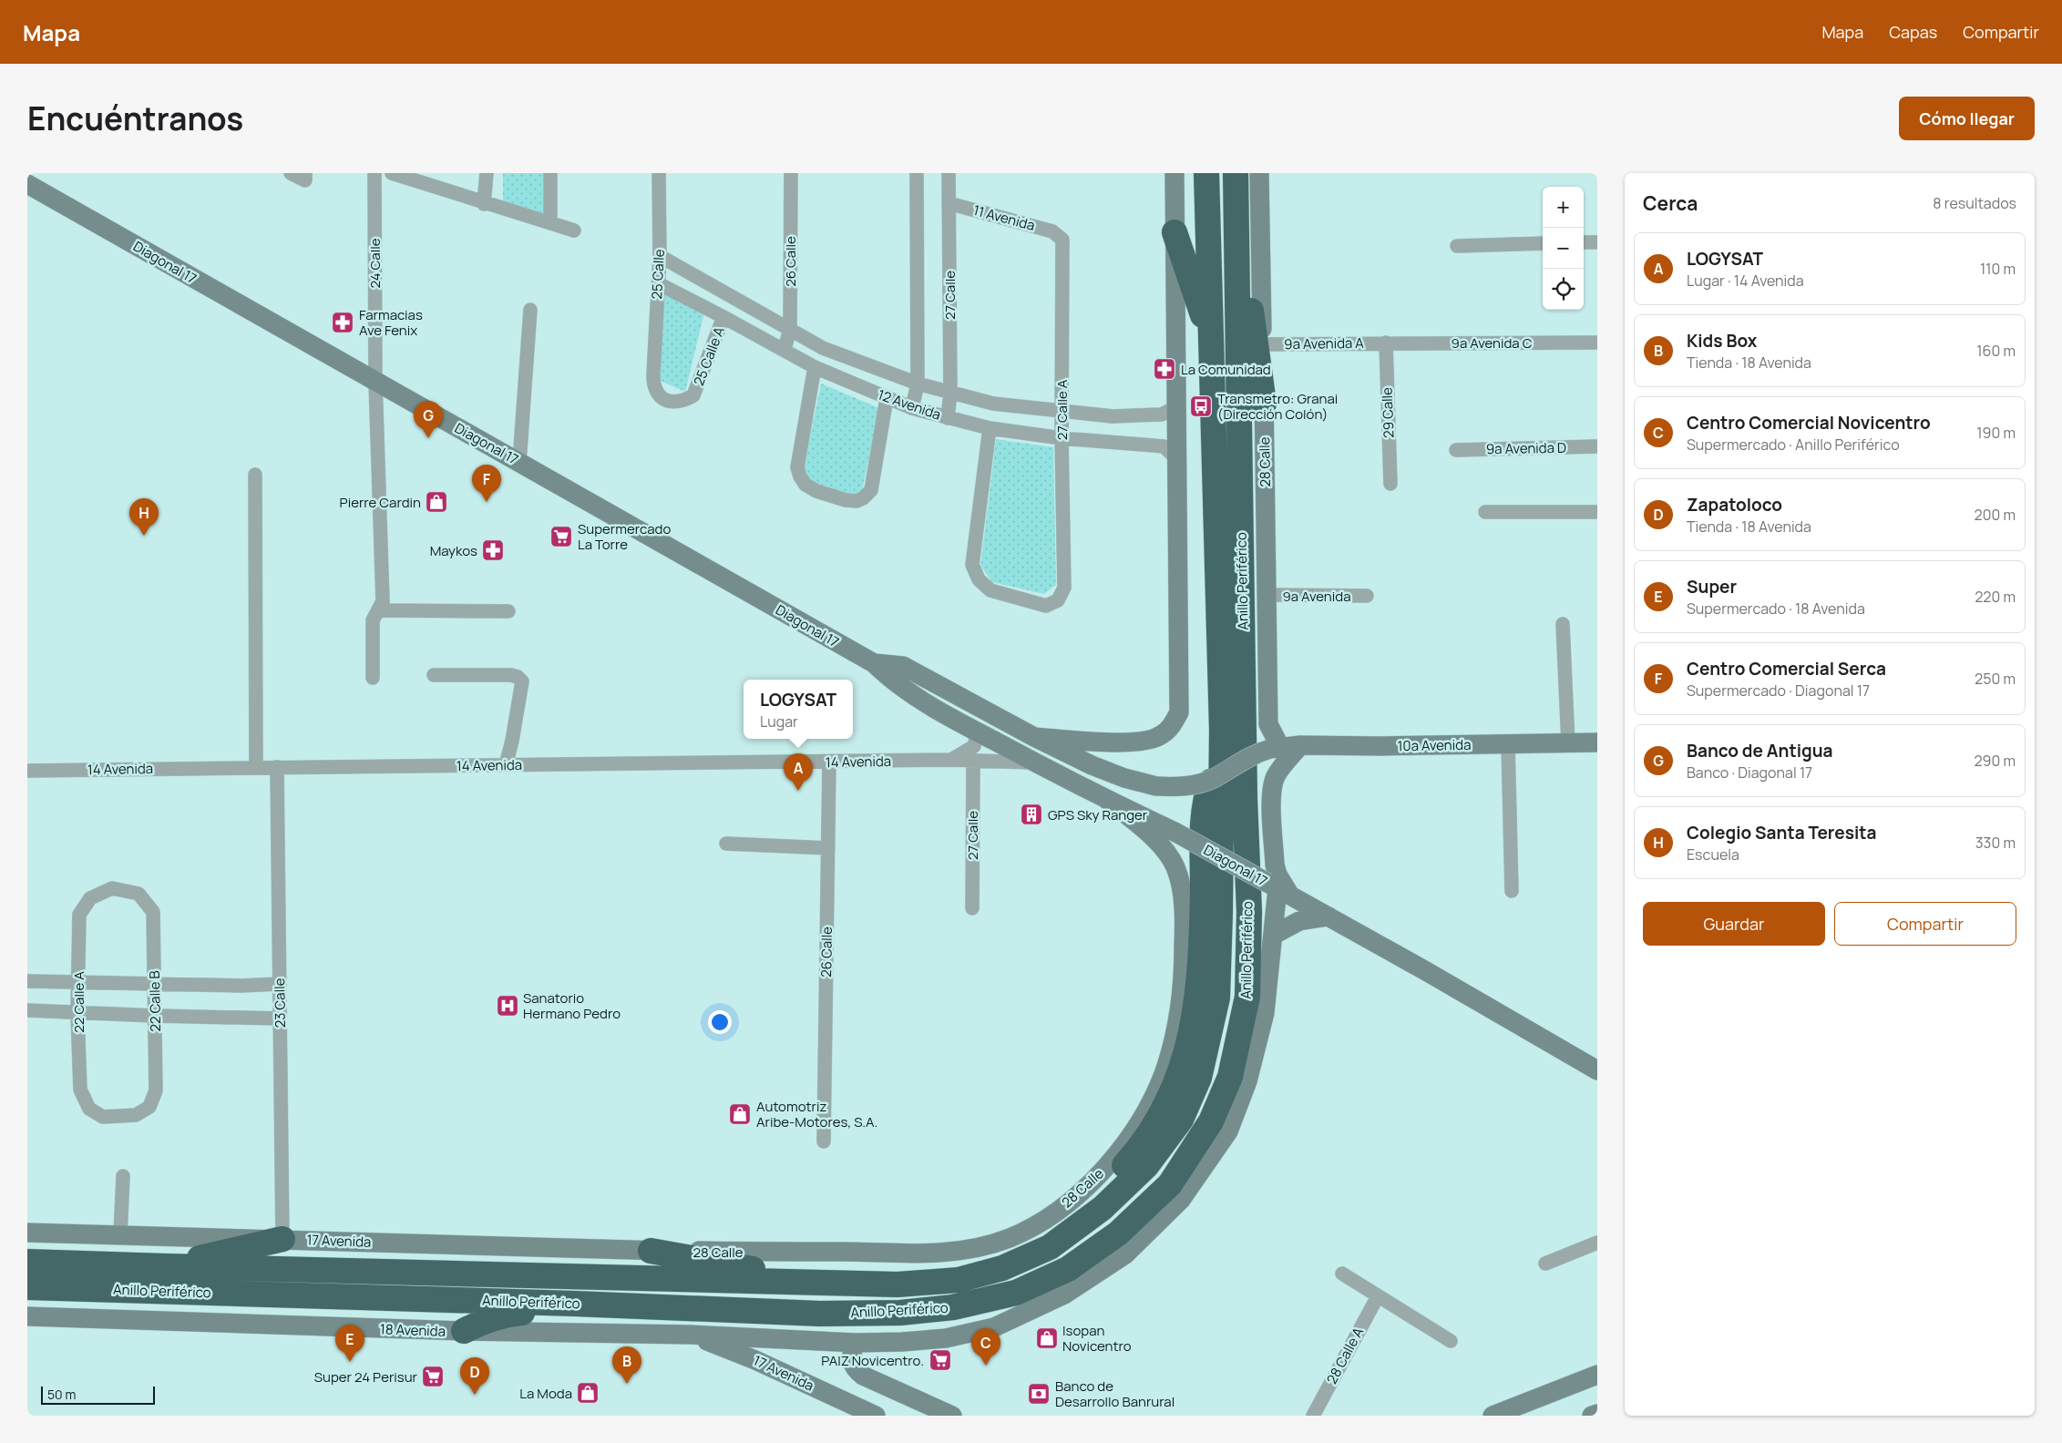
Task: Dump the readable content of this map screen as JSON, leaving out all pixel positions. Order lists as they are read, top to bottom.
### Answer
{
  "streets": {
    "highway": ["Anillo Periférico"],
    "street": [
      "11 Avenida",
      "26 Calle",
      "Diagonal 17",
      "24 Calle",
      "25 Calle",
      "27 Calle",
      "9a Avenida C",
      "9a Avenida A",
      "25 Calle A",
      "12 Avenida",
      "27 Calle A",
      "29 Calle",
      "9a Avenida D",
      "28 Calle",
      "9a Avenida",
      "10a Avenida",
      "14 Avenida",
      "22 Calle B",
      "22 Calle A",
      "23 Calle",
      "17 Avenida",
      "18 Avenida",
      "28 Calle A"
    ]
  },
  "crossings": [
    ["11 Avenida", "27 Calle"],
    ["11 Avenida", "27 Calle A"],
    ["26 Calle", "12 Avenida"],
    ["26 Calle", "14 Avenida"],
    ["Diagonal 17", "24 Calle"],
    ["Diagonal 17", "28 Calle"],
    ["Diagonal 17", "Anillo Periférico"],
    ["Diagonal 17", "10a Avenida"],
    ["Diagonal 17", "14 Avenida"],
    ["25 Calle", "25 Calle A"],
    ["25 Calle", "12 Avenida"],
    ["27 Calle", "12 Avenida"],
    ["27 Calle", "14 Avenida"],
    ["9a Avenida C", "9a Avenida A"],
    ["9a Avenida C", "29 Calle"],
    ["9a Avenida A", "29 Calle"],
    ["9a Avenida A", "28 Calle"],
    ["25 Calle A", "12 Avenida"],
    ["12 Avenida", "27 Calle A"],
    ["28 Calle", "9a Avenida"],
    ["28 Calle", "10a Avenida"],
    ["28 Calle", "17 Avenida"],
    ["Anillo Periférico", "17 Avenida"],
    ["Anillo Periférico", "18 Avenida"],
    ["14 Avenida", "23 Calle"],
    ["22 Calle B", "22 Calle A"],
    ["23 Calle", "17 Avenida"],
    ["17 Avenida", "18 Avenida"]
  ],
  "places": {
    "pharmacy": ["Farmacias Ave Fenix", "La Comunidad", "Maykos"],
    "bus stop": ["Transmetro: Granai (Dirección Colón)"],
    "shop": [
      "Pierre Cardin",
      "Automotriz Aribe-Motores, S.A.",
      "Isopan Novicentro",
      "La Moda"
    ],
    "supermarket": ["Supermercado La Torre", "PAIZ Novicentro.", "Super 24 Perisur"],
    "building": ["GPS Sky Ranger"],
    "hospital": ["Sanatorio Hermano Pedro"],
    "bank": ["Banco de Desarrollo Banrural"]
  },
  "scale_bar": "50 m",
  "page": {
    "header": "Mapa",
    "nav": ["Mapa", "Capas", "Compartir"],
    "title": "Encuéntranos",
    "buttons": [
      "Cómo llegar",
      ["Guardar", "Compartir"]
    ],
    "heading": ["Cerca", "8 resultados"],
    "map_buttons": ["+", "−"],
    "list": [
      {
        "mark": "A",
        "name": "LOGYSAT",
        "note": "Lugar · 14 Avenida",
        "value": "110 m"
      },
      {
        "mark": "B",
        "name": "Kids Box",
        "note": "Tienda · 18 Avenida",
        "value": "160 m"
      },
      {
        "mark": "C",
        "name": "Centro Comercial Novicentro",
        "note": "Supermercado · Anillo Periférico",
        "value": "190 m"
      },
      {
        "mark": "D",
        "name": "Zapatoloco",
        "note": "Tienda · 18 Avenida",
        "value": "200 m"
      },
      {
        "mark": "E",
        "name": "Super",
        "note": "Supermercado · 18 Avenida",
        "value": "220 m"
      },
      {
        "mark": "F",
        "name": "Centro Comercial Serca",
        "note": "Supermercado · Diagonal 17",
        "value": "250 m"
      },
      {
        "mark": "G",
        "name": "Banco de Antigua",
        "note": "Banco · Diagonal 17",
        "value": "290 m"
      },
      {
        "mark": "H",
        "name": "Colegio Santa Teresita",
        "note": "Escuela",
        "value": "330 m"
      }
    ],
    "pins": [
      "G",
      "F",
      "H",
      "A",
      "E",
      "C",
      "B",
      "D"
    ],
    "popup": ["LOGYSAT", "Lugar"],
    "scale": "50 m"
  }
}
